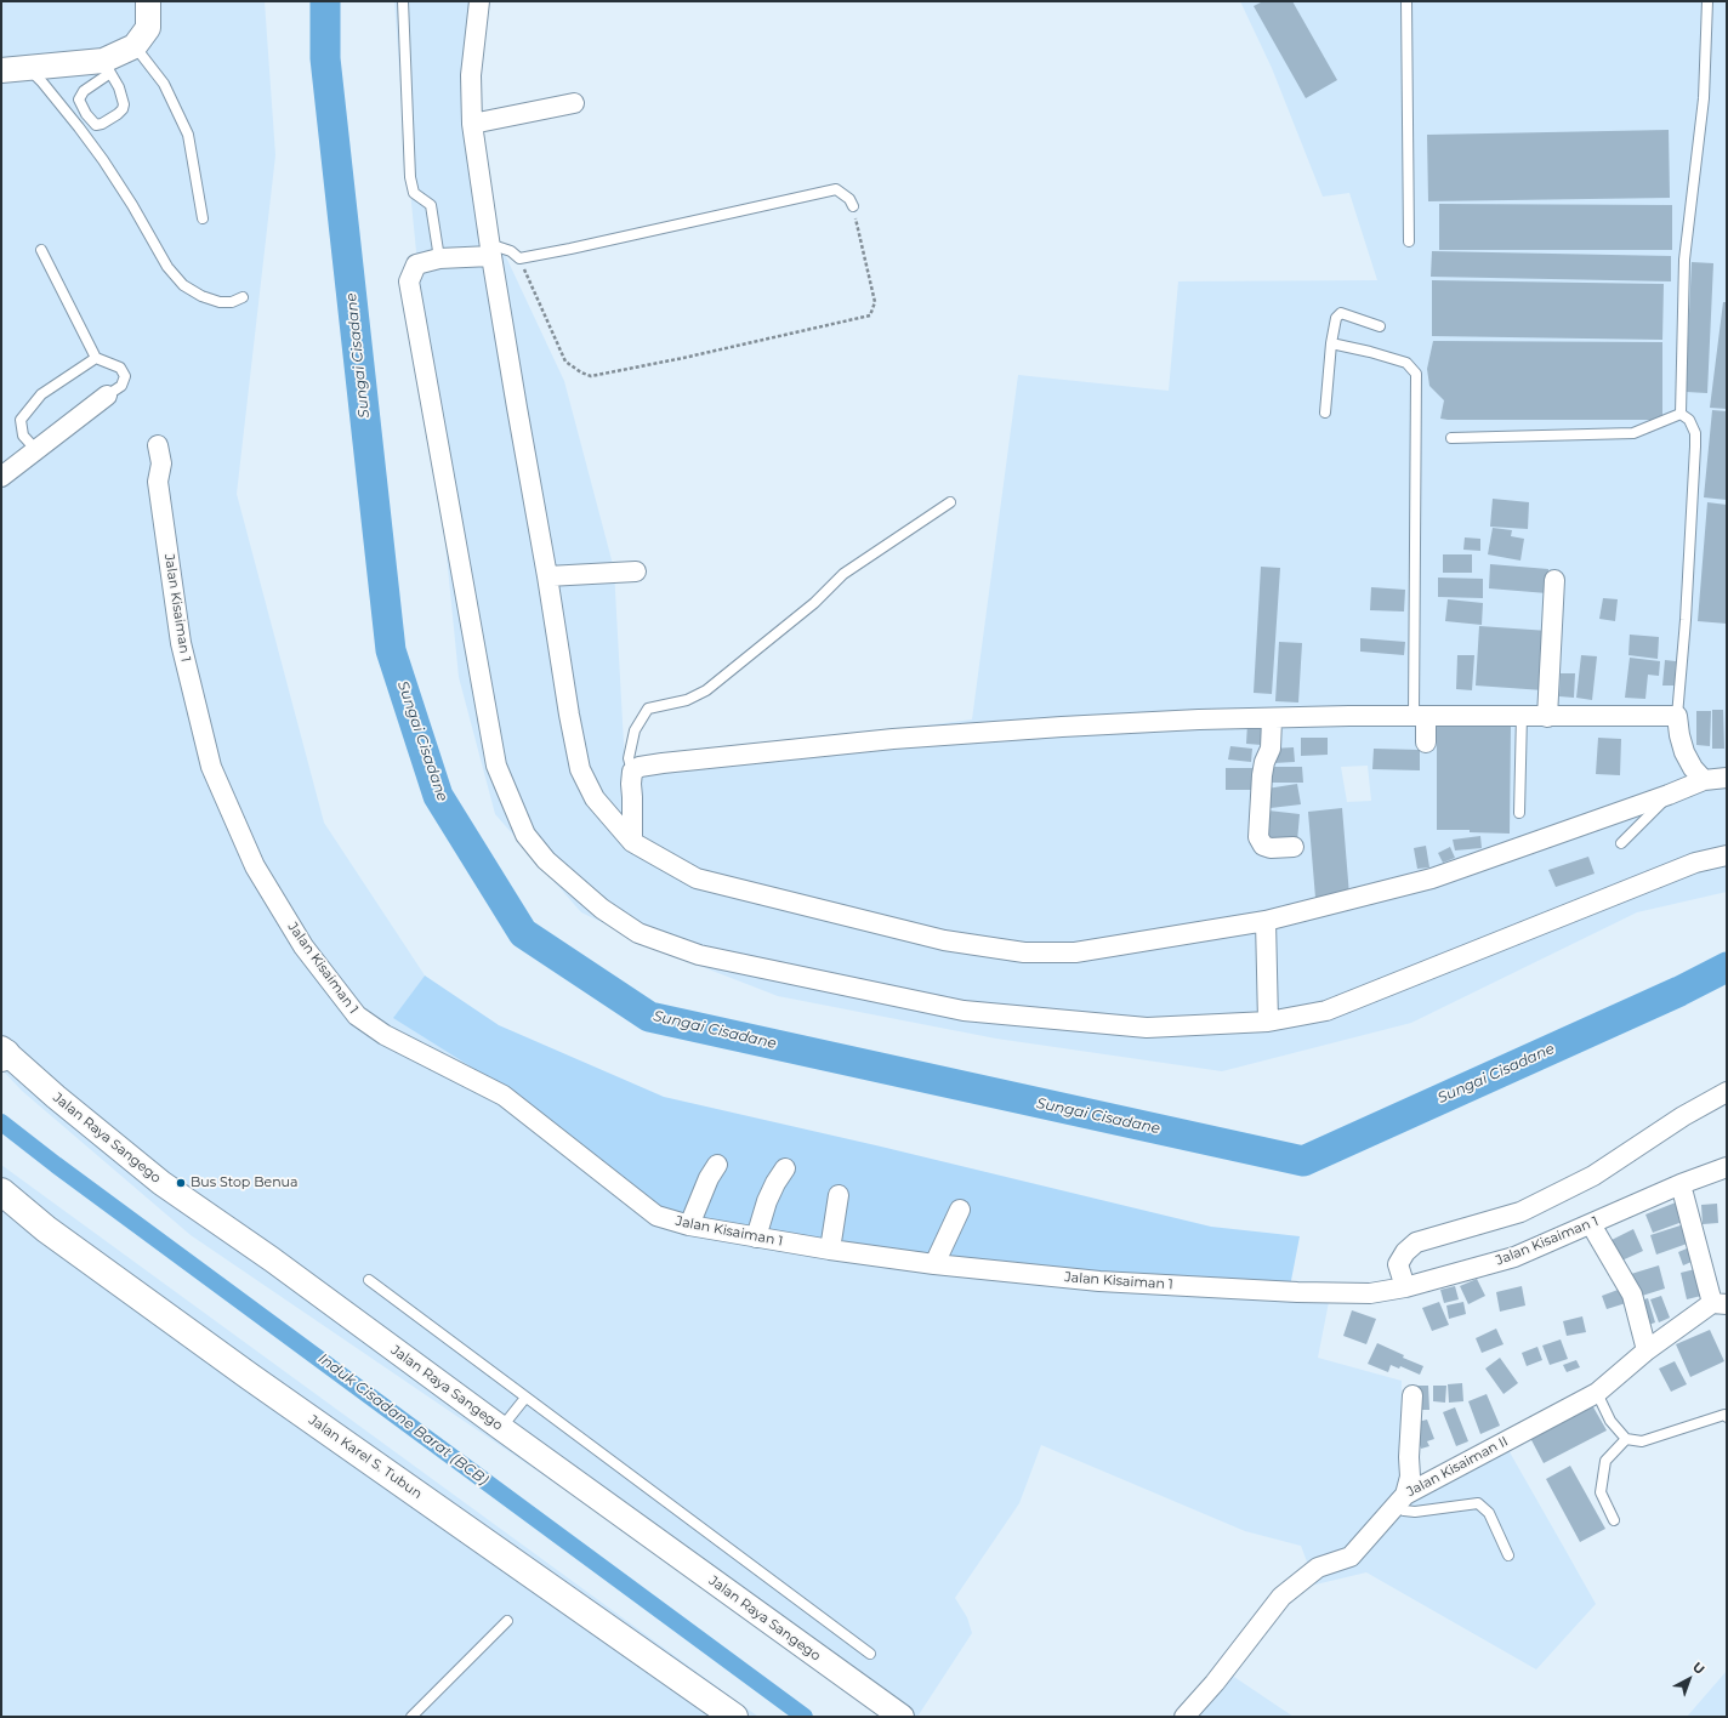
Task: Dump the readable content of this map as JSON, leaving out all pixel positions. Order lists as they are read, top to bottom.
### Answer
{
  "streets": {
    "main road": ["Jalan Karel S. Tubun"],
    "street": ["Jalan Kisaiman 1", "Jalan Raya Sangego", "Jalan Kisaiman II"]
  },
  "water": ["Sungai Cisadane", "Induk Cisadane Barat (BCB)"],
  "places": ["Bus Stop Benua"],
  "north": "top right"
}
